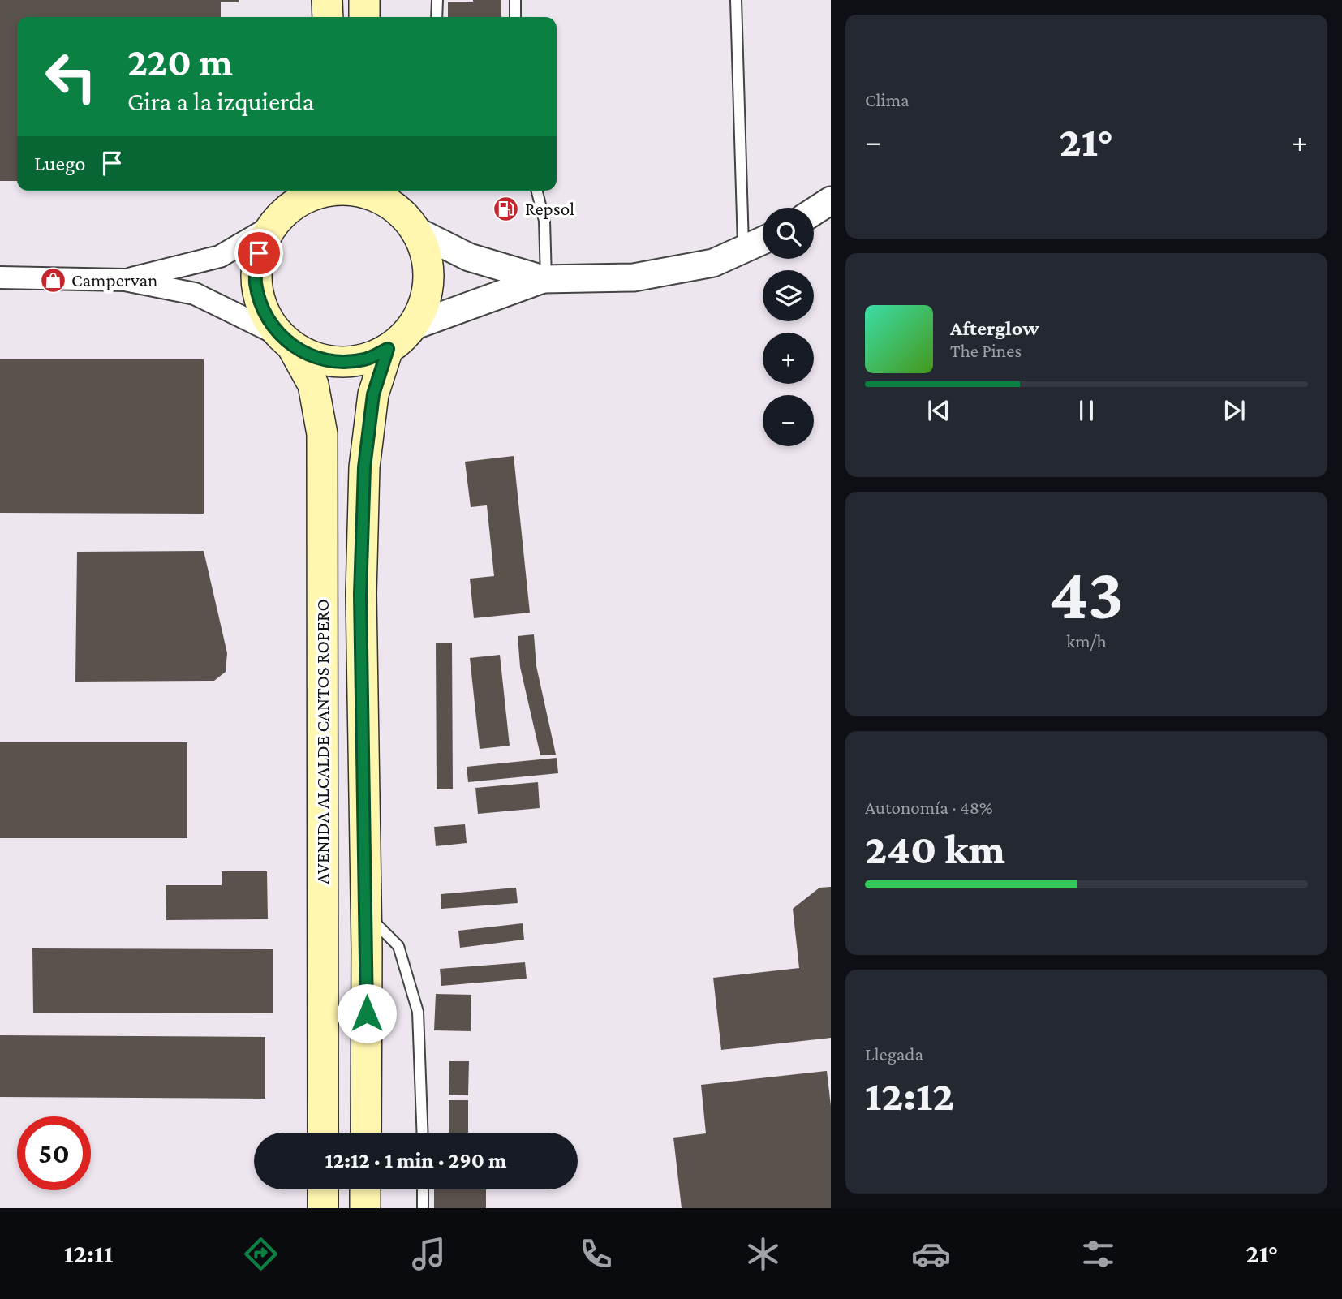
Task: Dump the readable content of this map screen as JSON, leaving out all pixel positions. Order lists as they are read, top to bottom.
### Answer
{
  "streets": {
    "main road": ["AVENIDA ALCALDE CANTOS ROPERO"]
  },
  "places": {
    "fuel station": ["Repsol"],
    "shop": ["Campervan"]
  },
  "page": {
    "tile": [
      "Clima",
      ["43", "km/h"],
      ["Autonomía · 48%", "240 km"],
      ["Llegada", "12:12"]
    ],
    "turn": ["220 m", "Gira a la izquierda"],
    "heat": ["−", "21°", "+"],
    "then": "Luego",
    "map_buttons": ["+", "−"],
    "song": ["Afterglow", "The Pines"],
    "limit": "50",
    "trip": "12:12 · 1 min · 290 m",
    "tabs": ["12:11", "21°"]
  }
}
